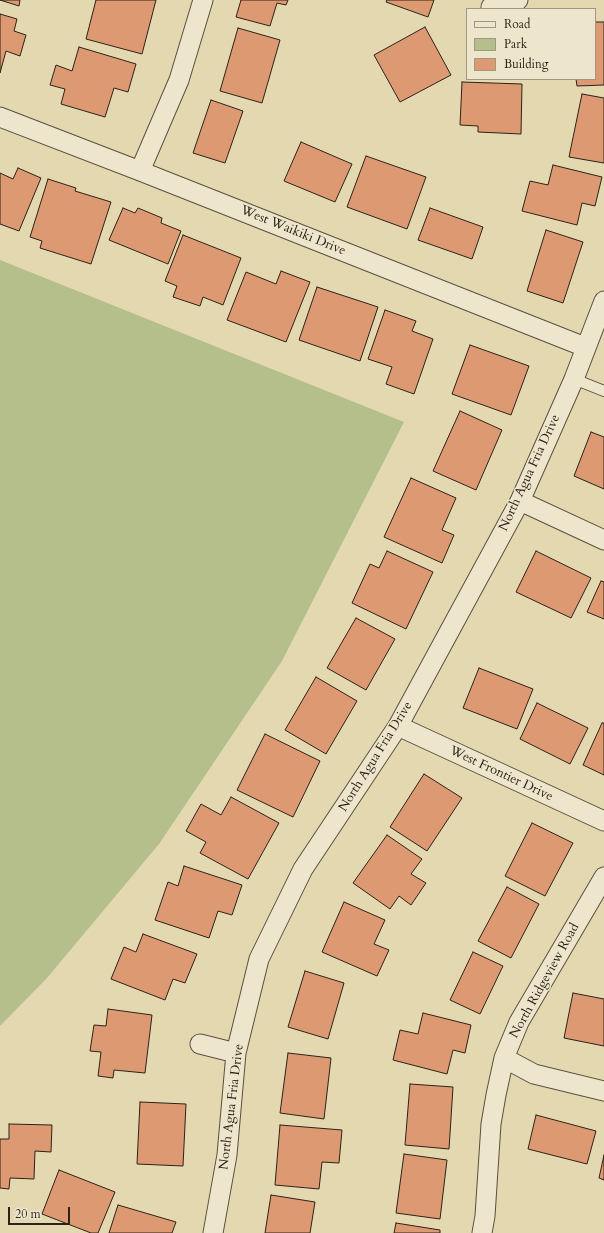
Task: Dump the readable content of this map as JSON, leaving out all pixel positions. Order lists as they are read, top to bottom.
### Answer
{
  "streets": {
    "street": [
      "West Waikiki Drive",
      "North Agua Fria Drive",
      "West Frontier Drive",
      "North Ridgeview Road"
    ]
  },
  "crossings": [
    ["West Waikiki Drive", "North Agua Fria Drive"],
    ["North Agua Fria Drive", "West Frontier Drive"]
  ],
  "legend": ["Road", "Park", "Building"],
  "scale_bar": "20 m"
}
